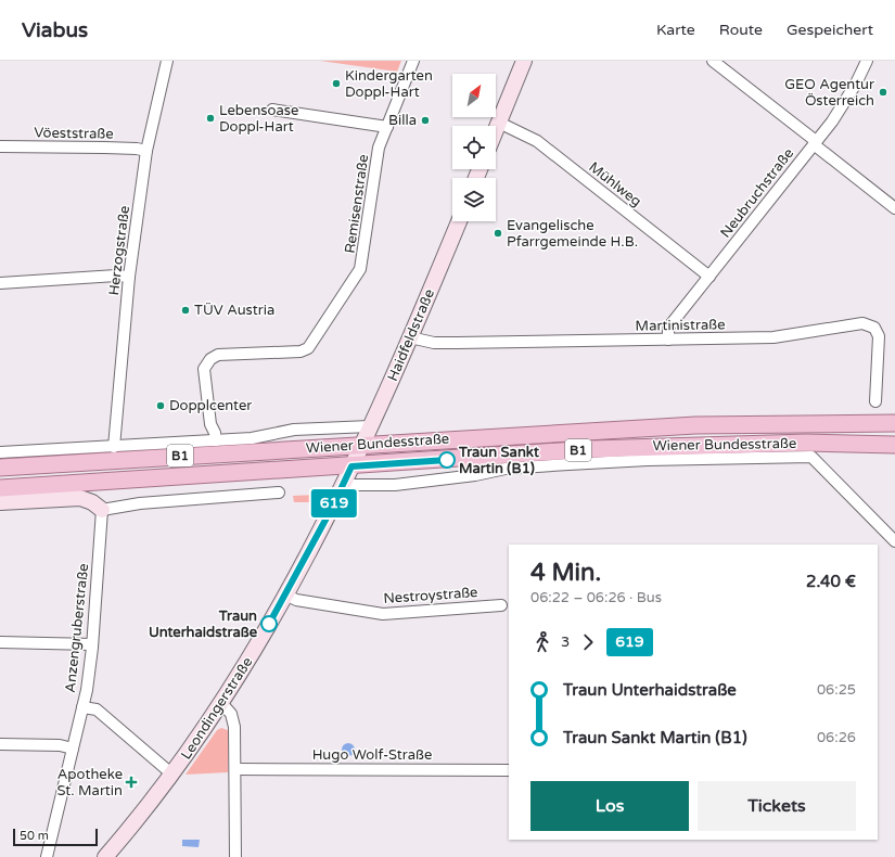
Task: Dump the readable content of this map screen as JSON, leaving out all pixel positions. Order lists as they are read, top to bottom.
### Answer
{
  "streets": {
    "main road": ["Wiener Bundesstraße", "B1"],
    "street": [
      "Vöeststraße",
      "Mühlweg",
      "Neubruchstraße",
      "Remisenstraße",
      "Herzogstraße",
      "Martinistraße",
      "Haidfeldstraße",
      "Nestroystraße",
      "Anzengruberstraße",
      "Leondingerstraße",
      "Hugo Wolf-Straße"
    ]
  },
  "crossings": [
    ["Vöeststraße", "Herzogstraße"],
    ["Mühlweg", "Neubruchstraße"],
    ["Neubruchstraße", "Martinistraße"],
    ["Remisenstraße", "Wiener Bundesstraße"],
    ["Herzogstraße", "Wiener Bundesstraße"],
    ["Martinistraße", "Haidfeldstraße"],
    ["Haidfeldstraße", "Wiener Bundesstraße"],
    ["Haidfeldstraße", "Leondingerstraße"],
    ["Wiener Bundesstraße", "B1"],
    ["Wiener Bundesstraße", "Leondingerstraße"],
    ["Nestroystraße", "Leondingerstraße"]
  ],
  "places": {
    "other": [
      "Kindergarten Doppl-Hart",
      "GEO Agentur Österreich",
      "Lebensoase Doppl-Hart",
      "Billa",
      "Evangelische Pfarrgemeinde H.B.",
      "TÜV Austria",
      "Dopplcenter",
      "Traun Sankt Martin (B1)",
      "Traun Unterhaidstraße"
    ],
    "health": ["Apotheke St. Martin"]
  },
  "lines": ["bus line 619"],
  "scale_bar": "50 m",
  "north": "top right",
  "page": {
    "header": "Viabus",
    "nav": ["Karte", "Route", "Gespeichert"],
    "on_map": "619",
    "heading": ["4 Min.", "06:22 – 06:26 · Bus", "2.40 €"],
    "legs": ["3", "619"],
    "list": [
      {
        "name": "Traun Unterhaidstraße",
        "value": "06:25"
      },
      {
        "name": "Traun Sankt Martin (B1)",
        "value": "06:26"
      }
    ],
    "buttons": ["Los", "Tickets"],
    "scale": "50 m"
  }
}
